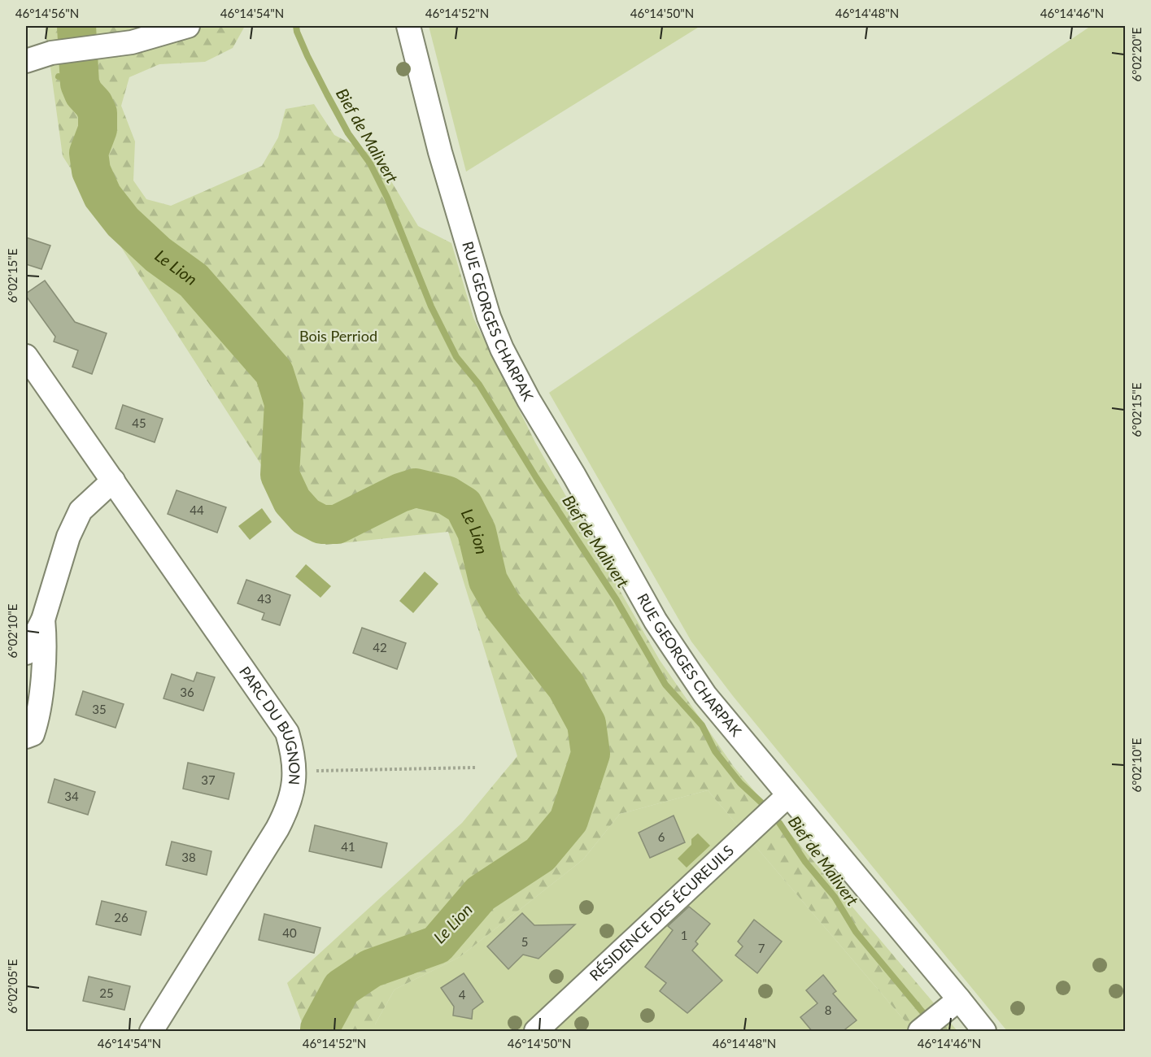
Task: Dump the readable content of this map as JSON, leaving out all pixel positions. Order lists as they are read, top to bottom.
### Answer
{
  "streets": {
    "street": ["RUE GEORGES CHARPAK", "PARC DU BUGNON", "RÉSIDENCE DES ÉCUREUILS"]
  },
  "crossings": [
    ["RUE GEORGES CHARPAK", "RÉSIDENCE DES ÉCUREUILS"]
  ],
  "water": ["Bief de Malivert", "Le Lion"],
  "parks": ["Bois Perriod"],
  "house_numbers": [
    "45",
    "44",
    "43",
    "42",
    "36",
    "35",
    "37",
    "34",
    "6",
    "41",
    "38",
    "26",
    "40",
    "1",
    "5",
    "7",
    "25",
    "4",
    "8"
  ],
  "coordinates": [
    "46°14'56\"N",
    "46°14'54\"N",
    "46°14'52\"N",
    "46°14'50\"N",
    "46°14'48\"N",
    "46°14'46\"N",
    "6°02'20\"E",
    "6°02'15\"E",
    "6°02'10\"E",
    "6°02'05\"E"
  ]
}
